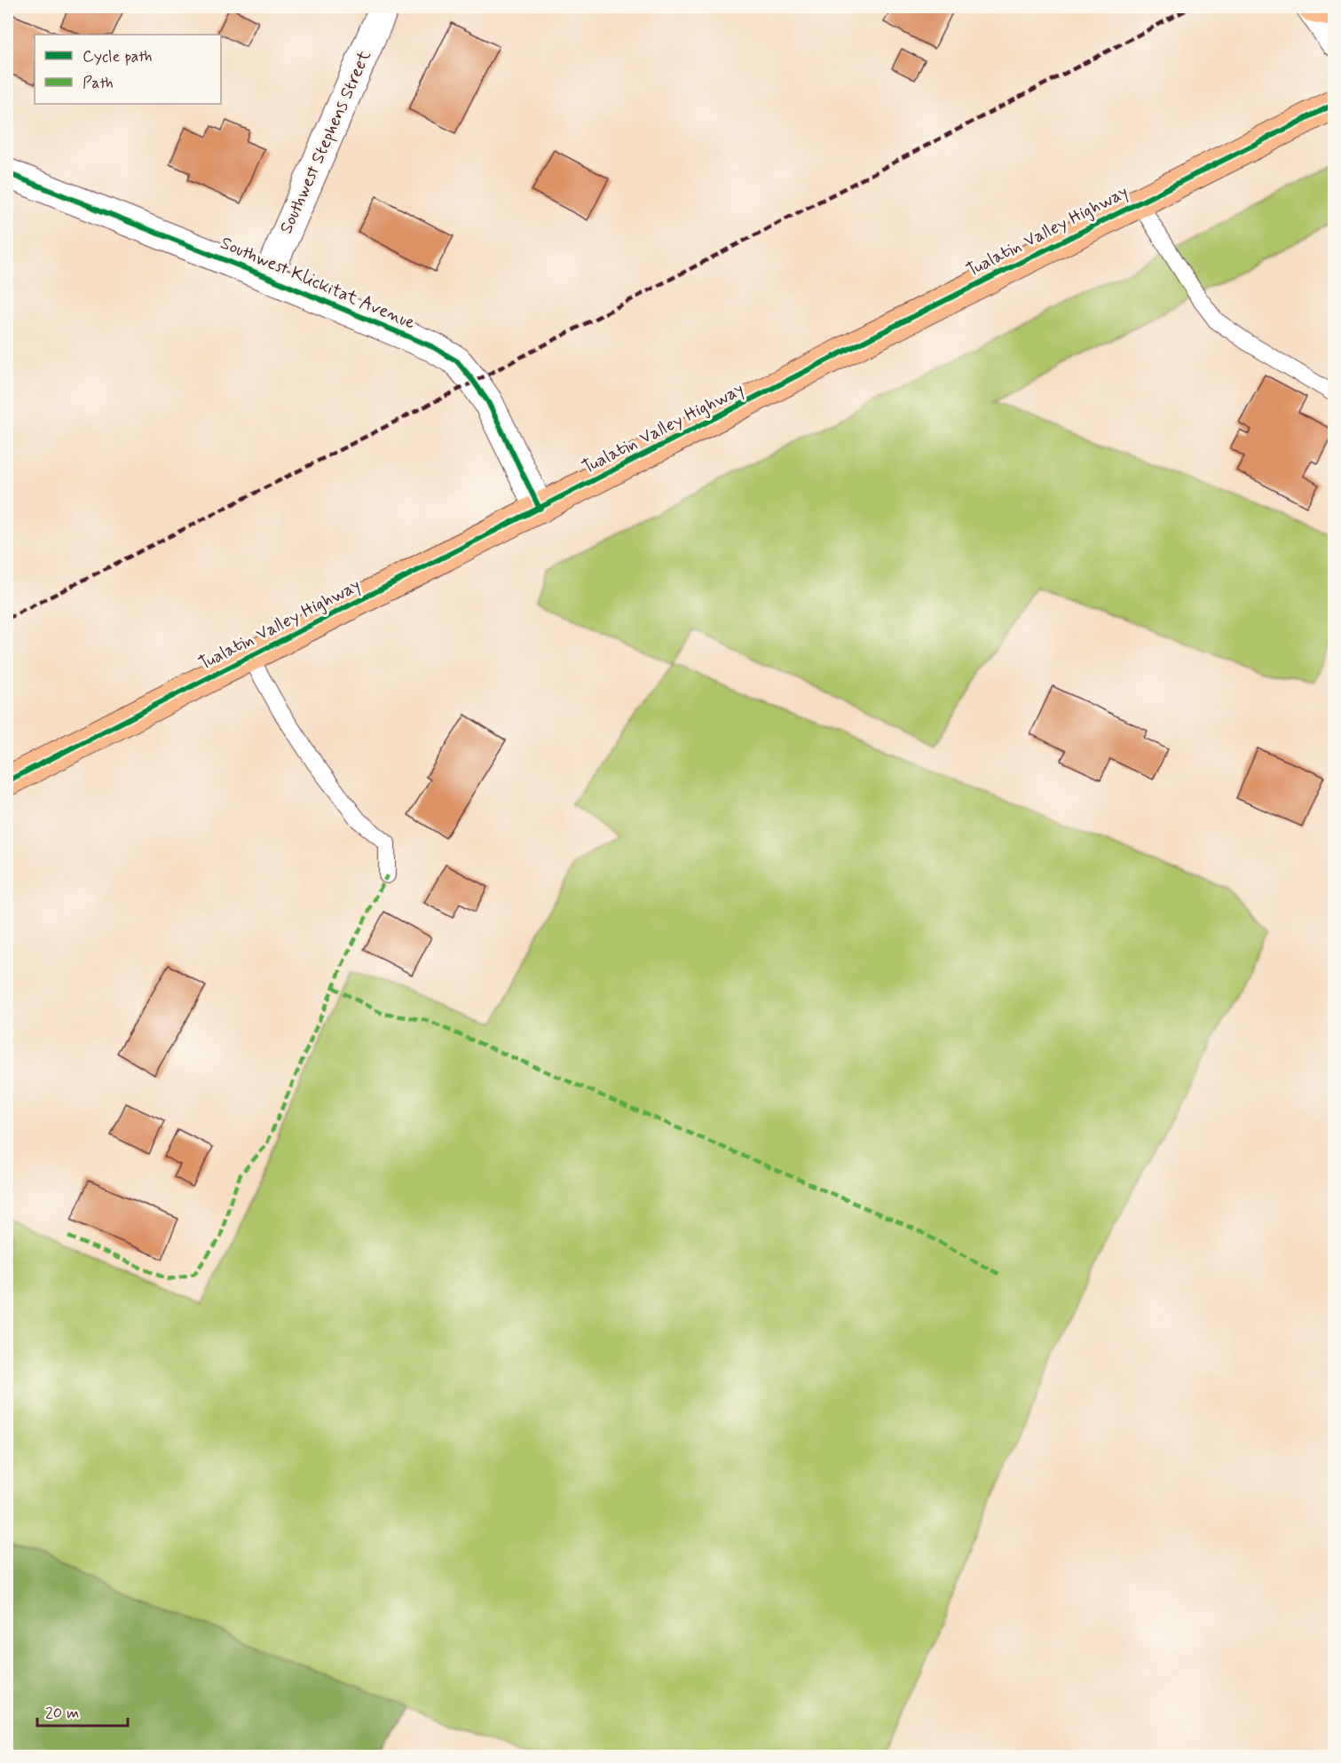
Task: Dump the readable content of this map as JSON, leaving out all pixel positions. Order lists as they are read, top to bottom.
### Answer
{
  "streets": {
    "highway": ["Tualatin Valley Highway"],
    "street": ["Southwest Stephens Street", "Southwest Klickitat Avenue"]
  },
  "crossings": [
    ["Southwest Stephens Street", "Southwest Klickitat Avenue"],
    ["Tualatin Valley Highway", "Southwest Klickitat Avenue"]
  ],
  "legend": ["Cycle path", "Path"],
  "scale_bar": "20 m"
}
